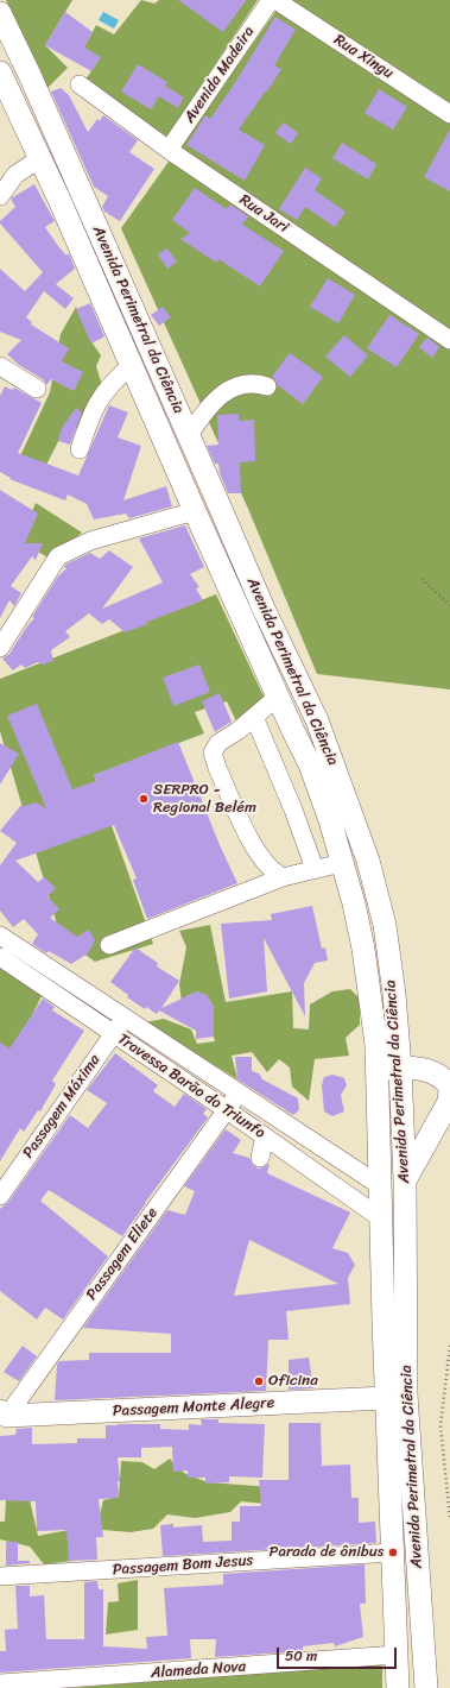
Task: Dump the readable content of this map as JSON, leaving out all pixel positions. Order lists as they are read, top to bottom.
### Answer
{
  "streets": {
    "main road": ["Avenida Perimetral da Ciência", "Passagem Monte Alegre"],
    "street": [
      "Rua Xingu",
      "Avenida Madeira",
      "Rua Jari",
      "Travessa Barão do Triunfo",
      "Passagem Máxima",
      "Passagem Eliete",
      "Passagem Bom Jesus",
      "Alameda Nova"
    ]
  },
  "crossings": [
    ["Avenida Madeira", "Rua Jari"],
    ["Avenida Perimetral da Ciência", "Travessa Barão do Triunfo"],
    ["Avenida Perimetral da Ciência", "Passagem Monte Alegre"],
    ["Avenida Perimetral da Ciência", "Passagem Bom Jesus"],
    ["Avenida Perimetral da Ciência", "Alameda Nova"],
    ["Travessa Barão do Triunfo", "Passagem Máxima"],
    ["Travessa Barão do Triunfo", "Passagem Eliete"],
    ["Passagem Eliete", "Passagem Monte Alegre"]
  ],
  "places": ["SERPRO - Regional Belém", "Oficina", "Parada de ônibus"],
  "scale_bar": "50 m"
}
